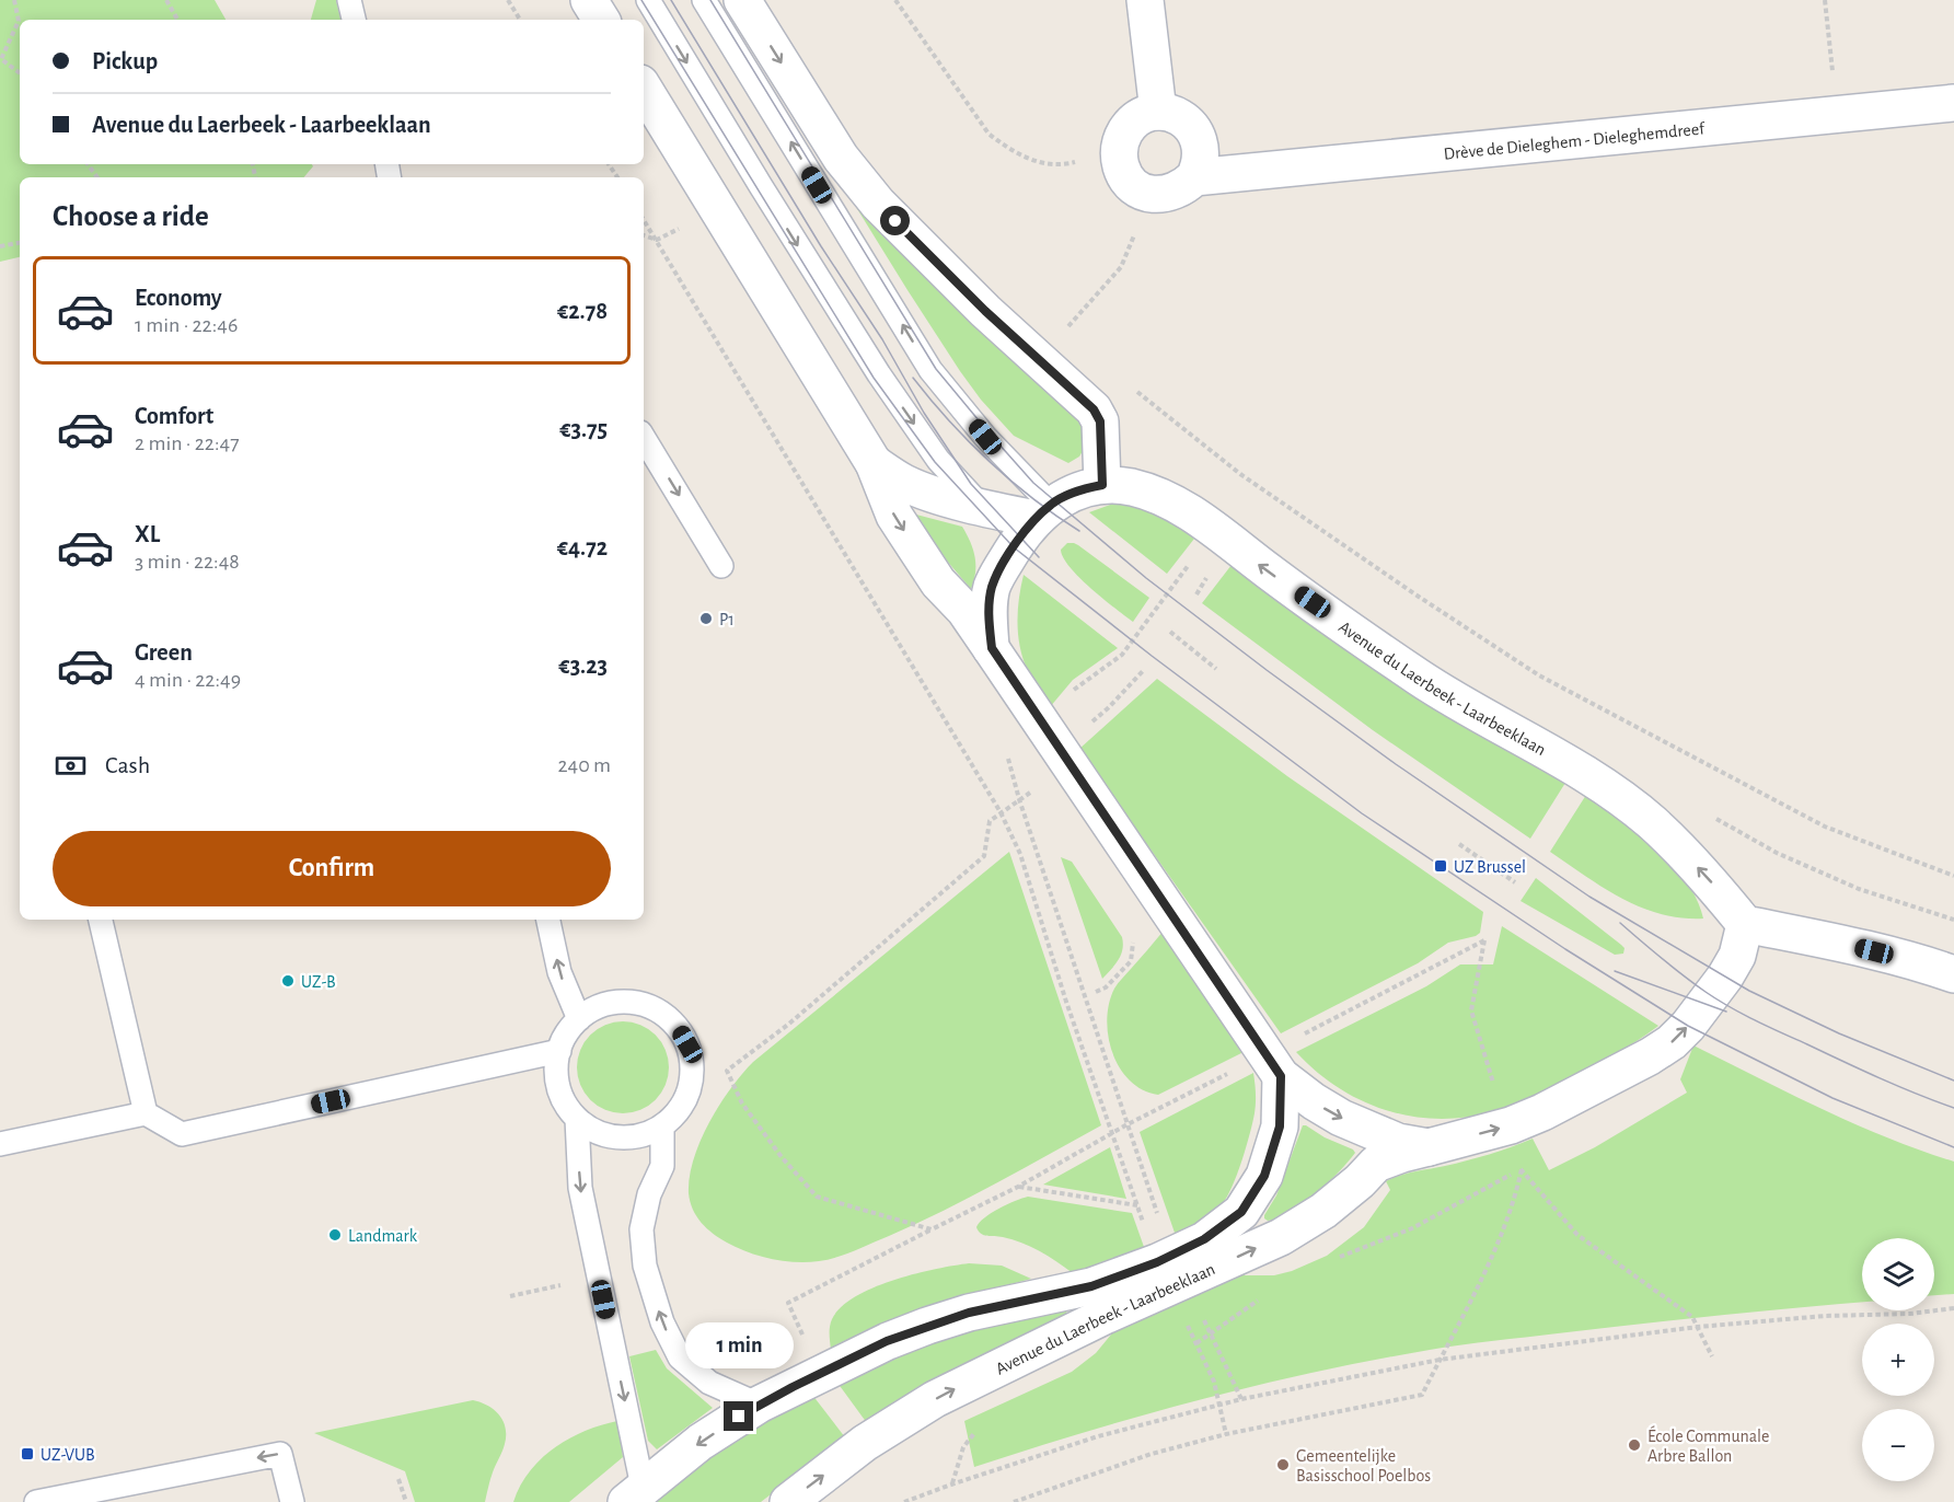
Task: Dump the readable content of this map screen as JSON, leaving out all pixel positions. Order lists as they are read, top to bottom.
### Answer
{
  "streets": {
    "street": ["Drève de Dieleghem - Dieleghemdreef", "Avenue du Laerbeek - Laarbeeklaan"]
  },
  "places": {
    "other": [
      "P1",
      "UZ-B",
      "Landmark",
      "École Communale Arbre Ballon",
      "Gemeentelijke Basisschool Poelbos"
    ],
    "transit": ["UZ Brussel", "UZ-VUB"]
  },
  "page": {
    "banner": ["Pickup", "Avenue du Laerbeek - Laarbeeklaan"],
    "heading": "Choose a ride",
    "list": [
      {
        "name": "Economy",
        "note": "1 min · 22:46",
        "value": "€2.78"
      },
      {
        "name": "Comfort",
        "note": "2 min · 22:47",
        "value": "€3.75"
      },
      {
        "name": "XL",
        "note": "3 min · 22:48",
        "value": "€4.72"
      },
      {
        "name": "Green",
        "note": "4 min · 22:49",
        "value": "€3.23"
      }
    ],
    "pay": ["Cash", "240 m"],
    "buttons": "Confirm",
    "map_buttons": ["+", "−"],
    "bubble": "1 min"
  }
}
